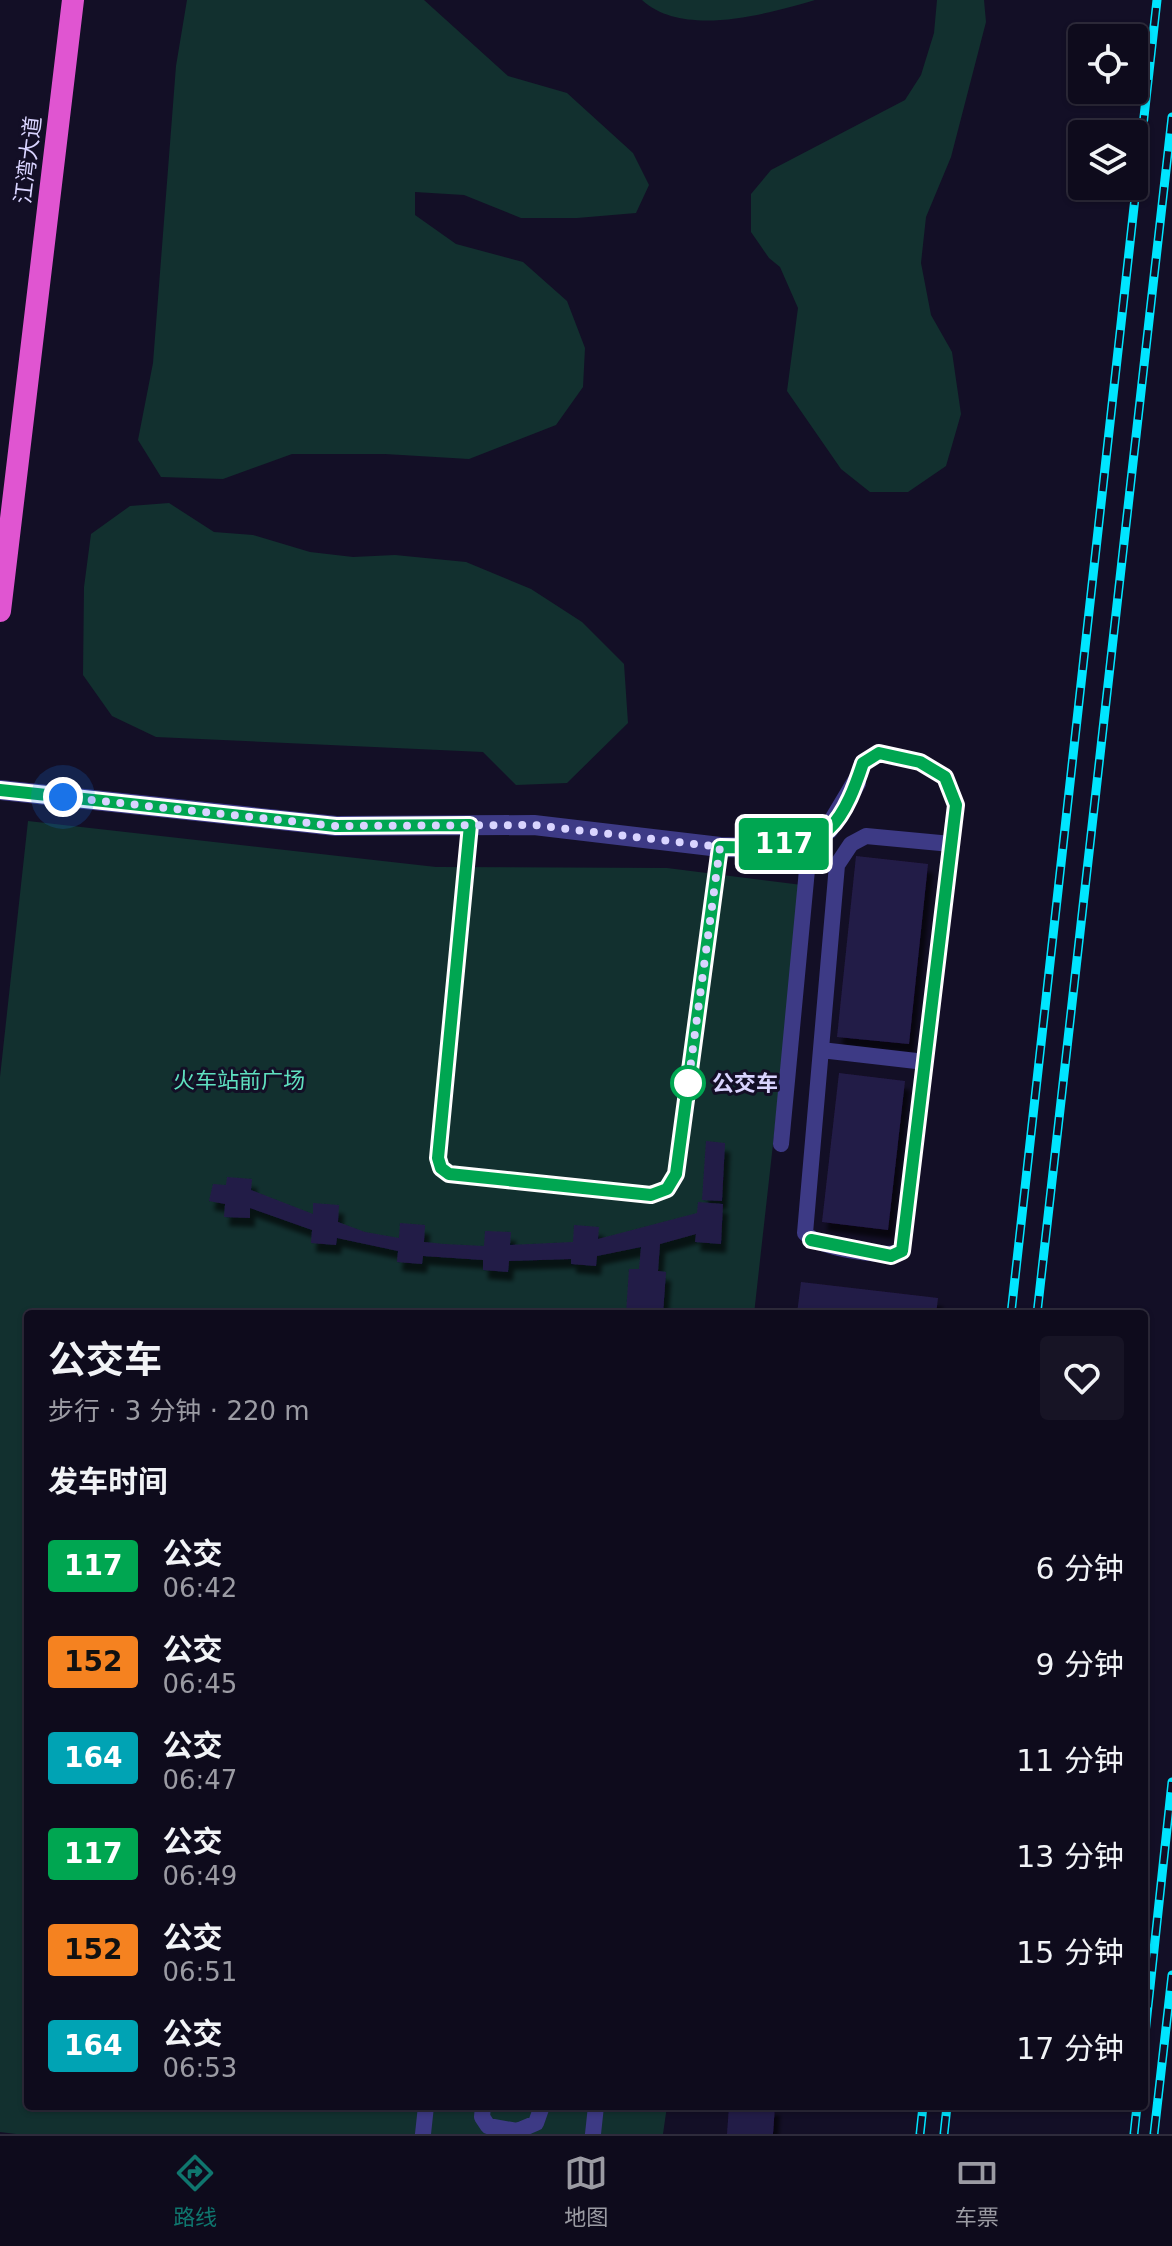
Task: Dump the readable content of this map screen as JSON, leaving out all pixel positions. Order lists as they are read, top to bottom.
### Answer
{
  "streets": {
    "highway": ["江湾大道"]
  },
  "parks": ["火车站前广场"],
  "places": ["公交车"],
  "lines": ["bus line 117"],
  "page": {
    "on_map": "117",
    "heading": [
      ["公交车", "步行 · 3 分钟 · 220 m"],
      "发车时间"
    ],
    "list": [
      {
        "mark": "117",
        "name": "公交",
        "note": "06:42",
        "value": "6 分钟"
      },
      {
        "mark": "152",
        "name": "公交",
        "note": "06:45",
        "value": "9 分钟"
      },
      {
        "mark": "164",
        "name": "公交",
        "note": "06:47",
        "value": "11 分钟"
      },
      {
        "mark": "117",
        "name": "公交",
        "note": "06:49",
        "value": "13 分钟"
      },
      {
        "mark": "152",
        "name": "公交",
        "note": "06:51",
        "value": "15 分钟"
      },
      {
        "mark": "164",
        "name": "公交",
        "note": "06:53",
        "value": "17 分钟"
      }
    ],
    "tabs": ["路线", "地图", "车票"]
  }
}
